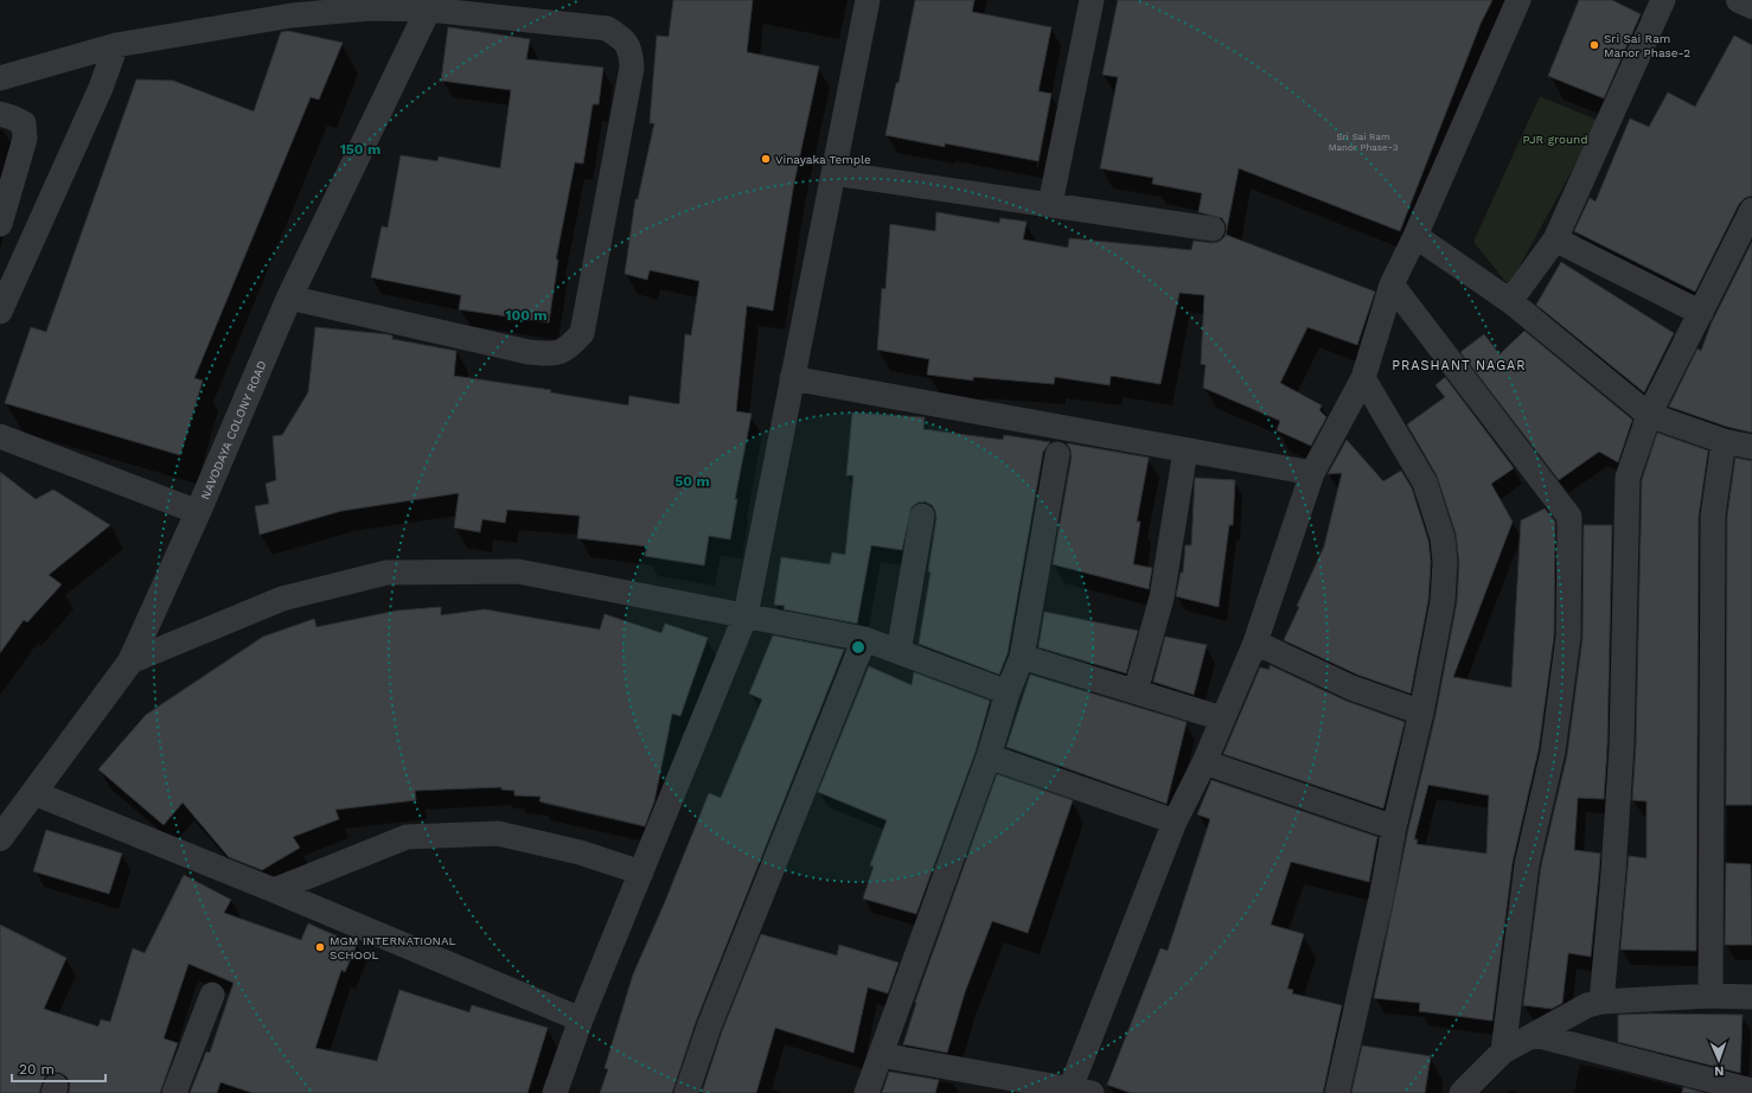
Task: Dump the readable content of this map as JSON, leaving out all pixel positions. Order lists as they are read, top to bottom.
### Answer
{
  "streets": {
    "street": ["NAVODAYA COLONY ROAD"]
  },
  "districts": ["PRASHANT NAGAR"],
  "parks": ["PJR ground"],
  "places": ["Sri Sai Ram Manor Phase-2", "Vinayaka Temple", "MGM INTERNATIONAL SCHOOL"],
  "house_numbers": ["Sri Sai Ram Manor Phase-3"],
  "scale_bar": "20 m",
  "north": "bottom",
  "rings": ["150 m", "100 m", "50 m"]
}
